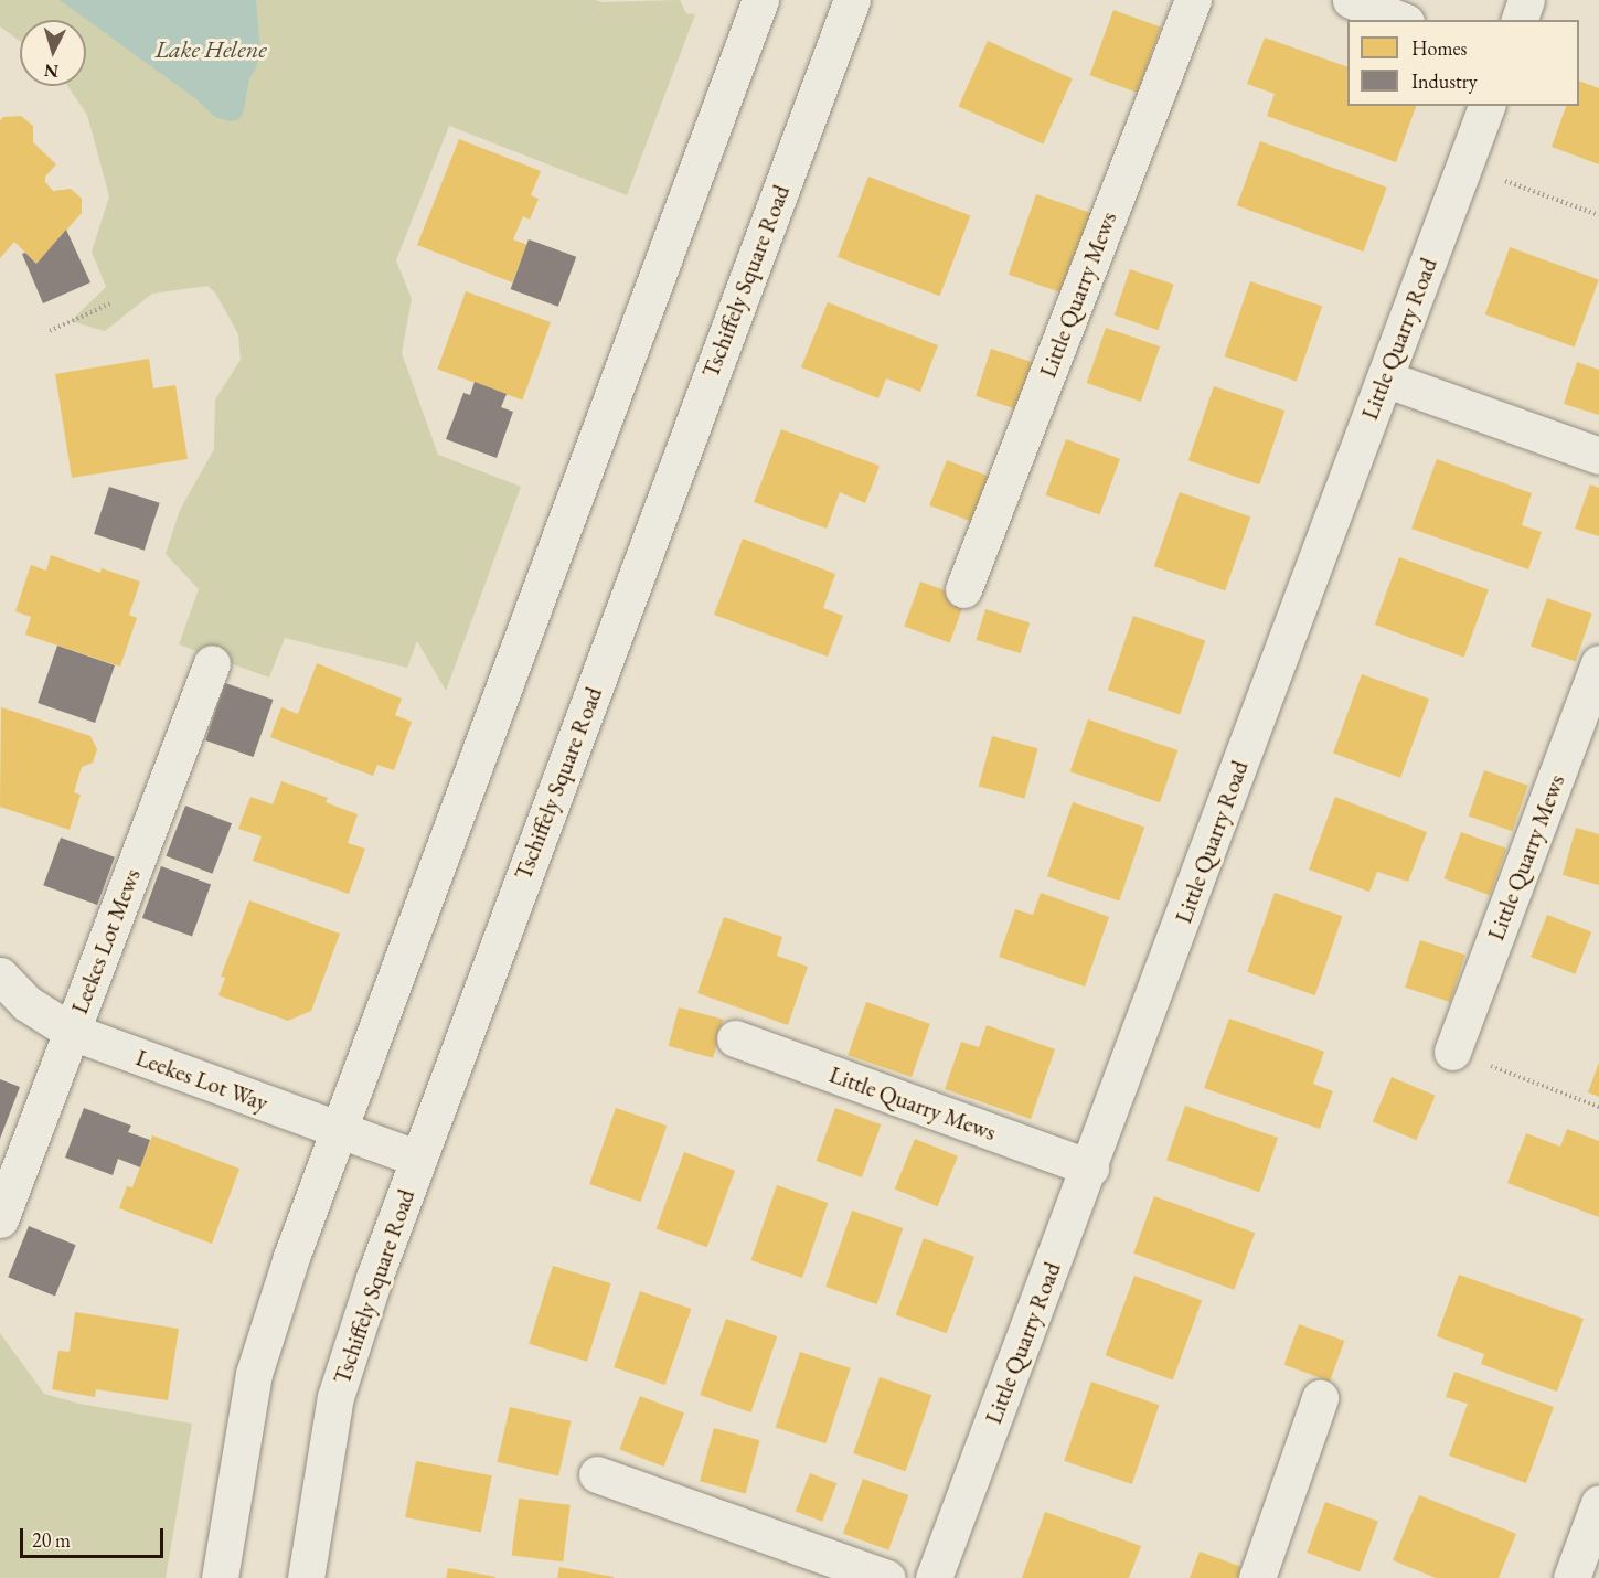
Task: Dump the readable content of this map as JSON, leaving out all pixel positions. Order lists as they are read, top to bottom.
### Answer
{
  "streets": {
    "street": [
      "Tschiffely Square Road",
      "Little Quarry Mews",
      "Little Quarry Road",
      "Leekes Lot Mews",
      "Leekes Lot Way"
    ]
  },
  "crossings": [
    ["Tschiffely Square Road", "Leekes Lot Way"],
    ["Little Quarry Mews", "Little Quarry Road"],
    ["Leekes Lot Mews", "Leekes Lot Way"]
  ],
  "water": ["Lake Helene"],
  "legend": ["Homes", "Industry"],
  "scale_bar": "20 m",
  "north": "bottom"
}
